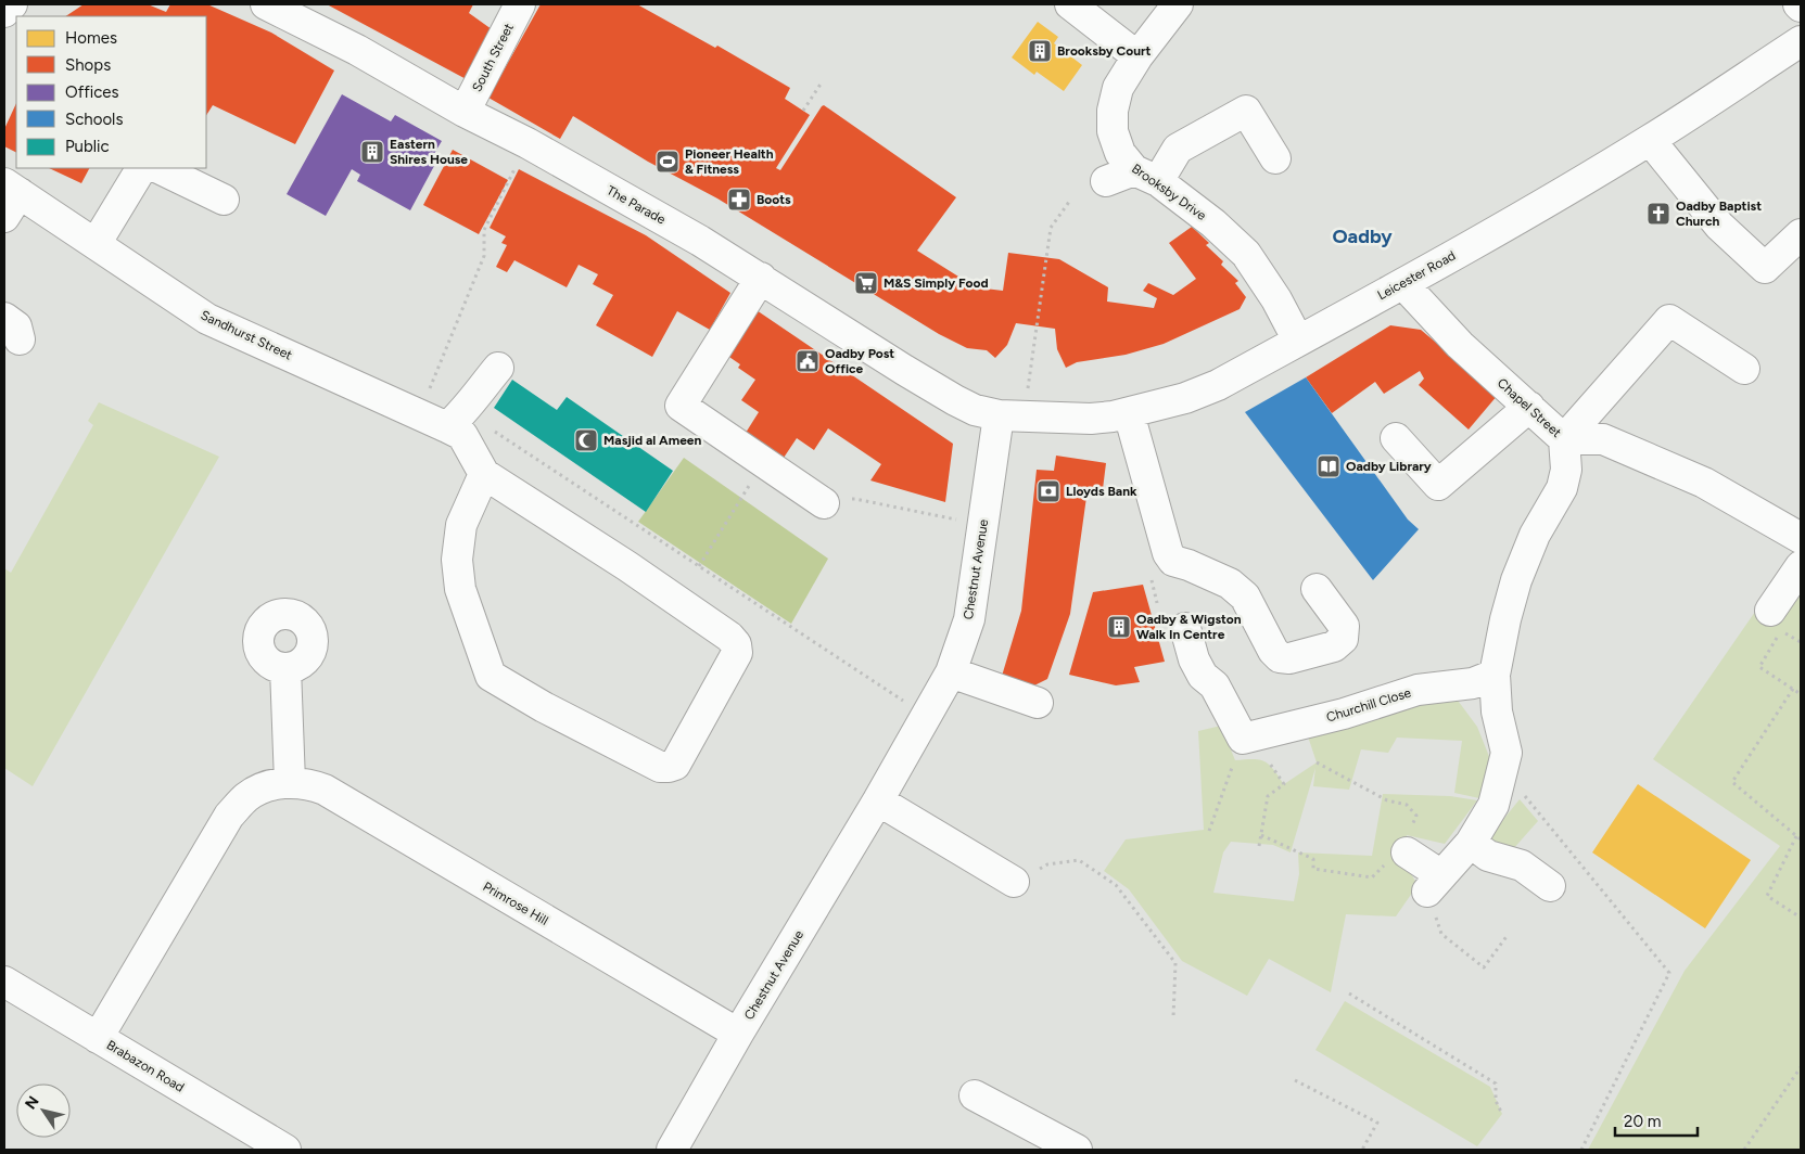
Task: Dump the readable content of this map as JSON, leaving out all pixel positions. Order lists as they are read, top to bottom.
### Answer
{
  "streets": {
    "street": [
      "South Street",
      "Brooksby Drive",
      "The Parade",
      "Leicester Road",
      "Sandhurst Street",
      "Chapel Street",
      "Chestnut Avenue",
      "Churchill Close",
      "Primrose Hill",
      "Brabazon Road"
    ]
  },
  "crossings": [
    ["South Street", "The Parade"],
    ["Brooksby Drive", "Leicester Road"],
    ["The Parade", "Leicester Road"],
    ["The Parade", "Chestnut Avenue"],
    ["Leicester Road", "Chapel Street"],
    ["Leicester Road", "Chestnut Avenue"],
    ["Chestnut Avenue", "Primrose Hill"],
    ["Primrose Hill", "Brabazon Road"]
  ],
  "districts": ["Oadby"],
  "places": {
    "building": ["Brooksby Court", "Eastern Shires House", "Oadby & Wigston Walk In Centre"],
    "sports": ["Pioneer Health & Fitness"],
    "pharmacy": ["Boots"],
    "church": ["Oadby Baptist Church"],
    "supermarket": ["M&S Simply Food"],
    "public building": ["Oadby Post Office"],
    "mosque": ["Masjid al Ameen"],
    "library": ["Oadby Library"],
    "bank": ["Lloyds Bank"]
  },
  "legend": [
    "Homes",
    "Shops",
    "Offices",
    "Schools",
    "Public"
  ],
  "scale_bar": "20 m",
  "north": "top left"
}
